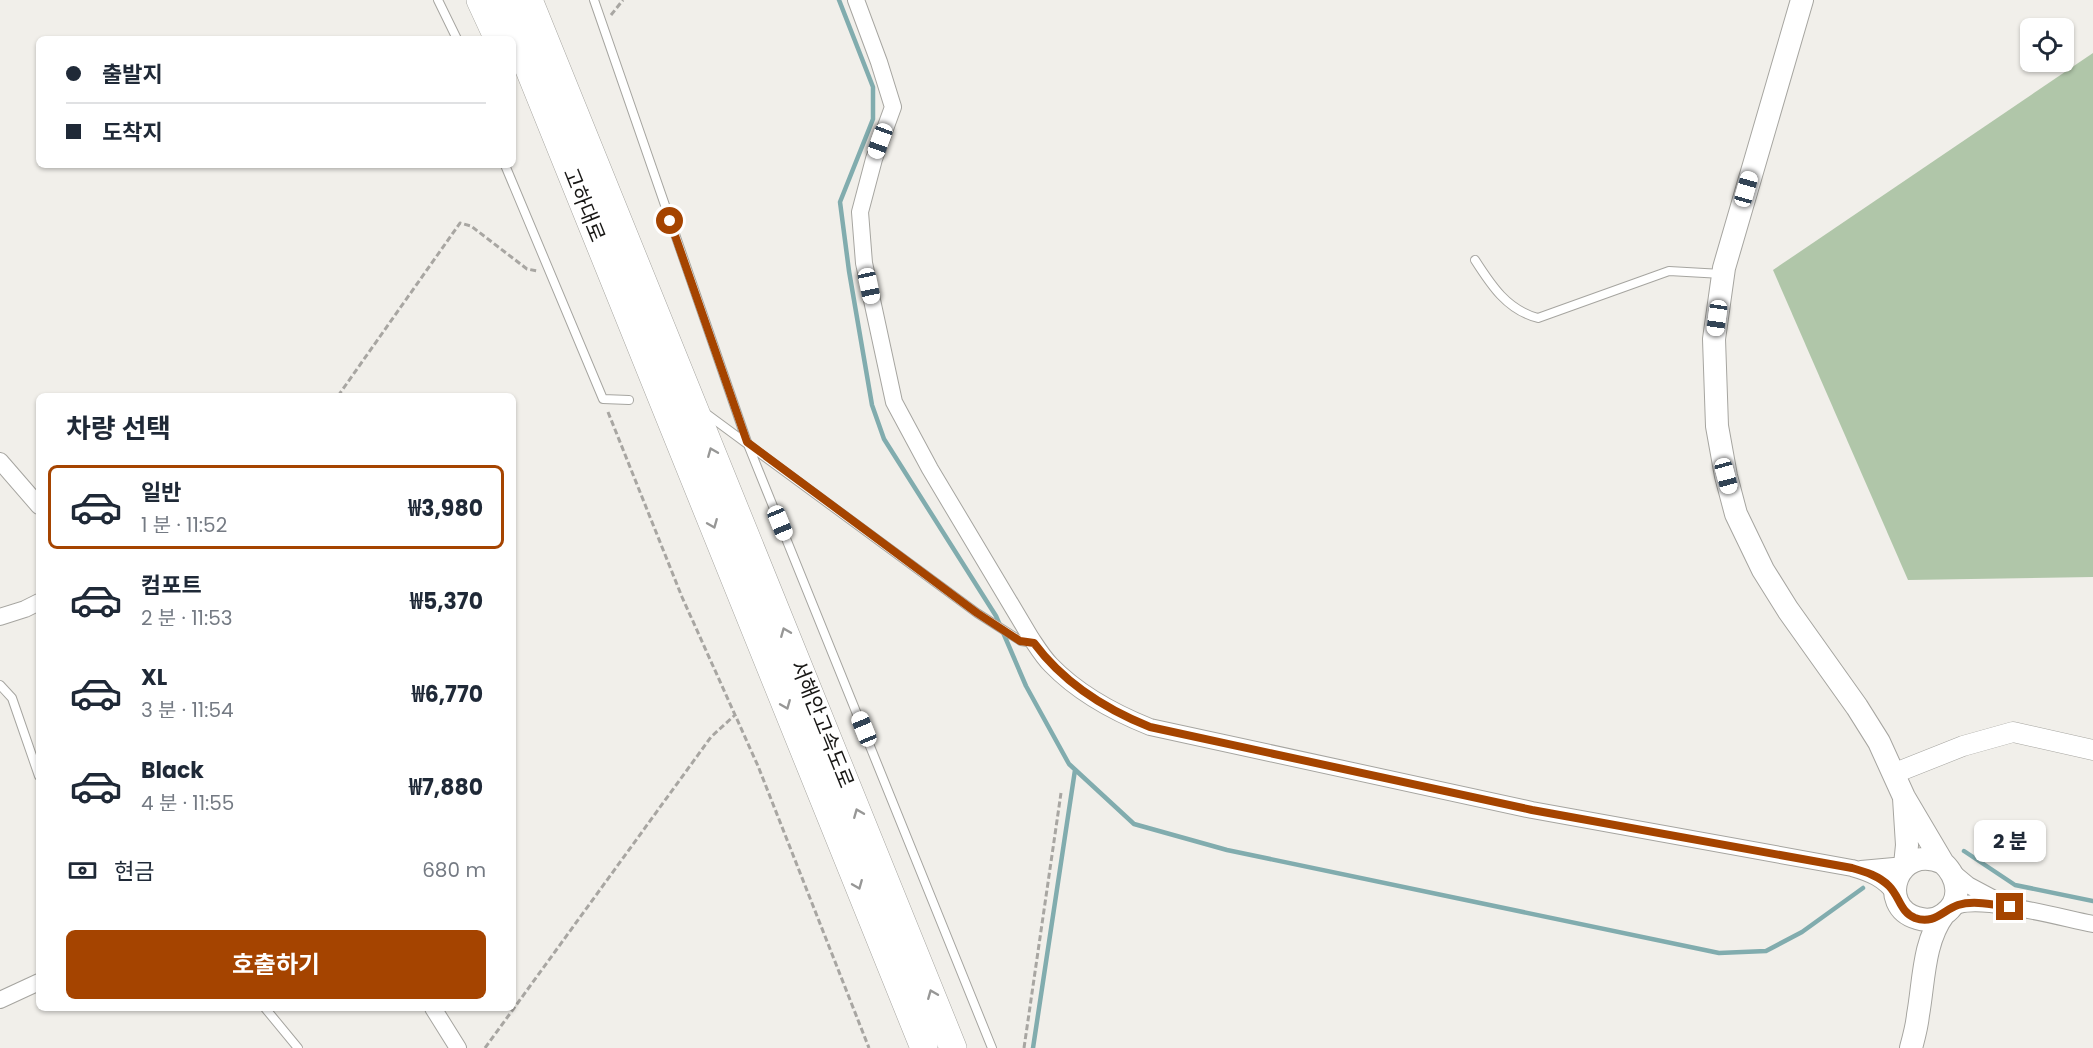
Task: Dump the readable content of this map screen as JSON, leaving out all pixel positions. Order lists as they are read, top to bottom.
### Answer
{
  "streets": {
    "highway": ["고하대로", "서해안고속도로"]
  },
  "crossings": [
    ["고하대로", "서해안고속도로"]
  ],
  "page": {
    "banner": ["출발지", "도착지"],
    "heading": "차량 선택",
    "list": [
      {
        "name": "일반",
        "note": "1 분 · 11:52",
        "value": "₩3,980"
      },
      {
        "name": "컴포트",
        "note": "2 분 · 11:53",
        "value": "₩5,370"
      },
      {
        "name": "XL",
        "note": "3 분 · 11:54",
        "value": "₩6,770"
      },
      {
        "name": "Black",
        "note": "4 분 · 11:55",
        "value": "₩7,880"
      }
    ],
    "bubble": "2 분",
    "pay": ["현금", "680 m"],
    "buttons": "호출하기"
  }
}
